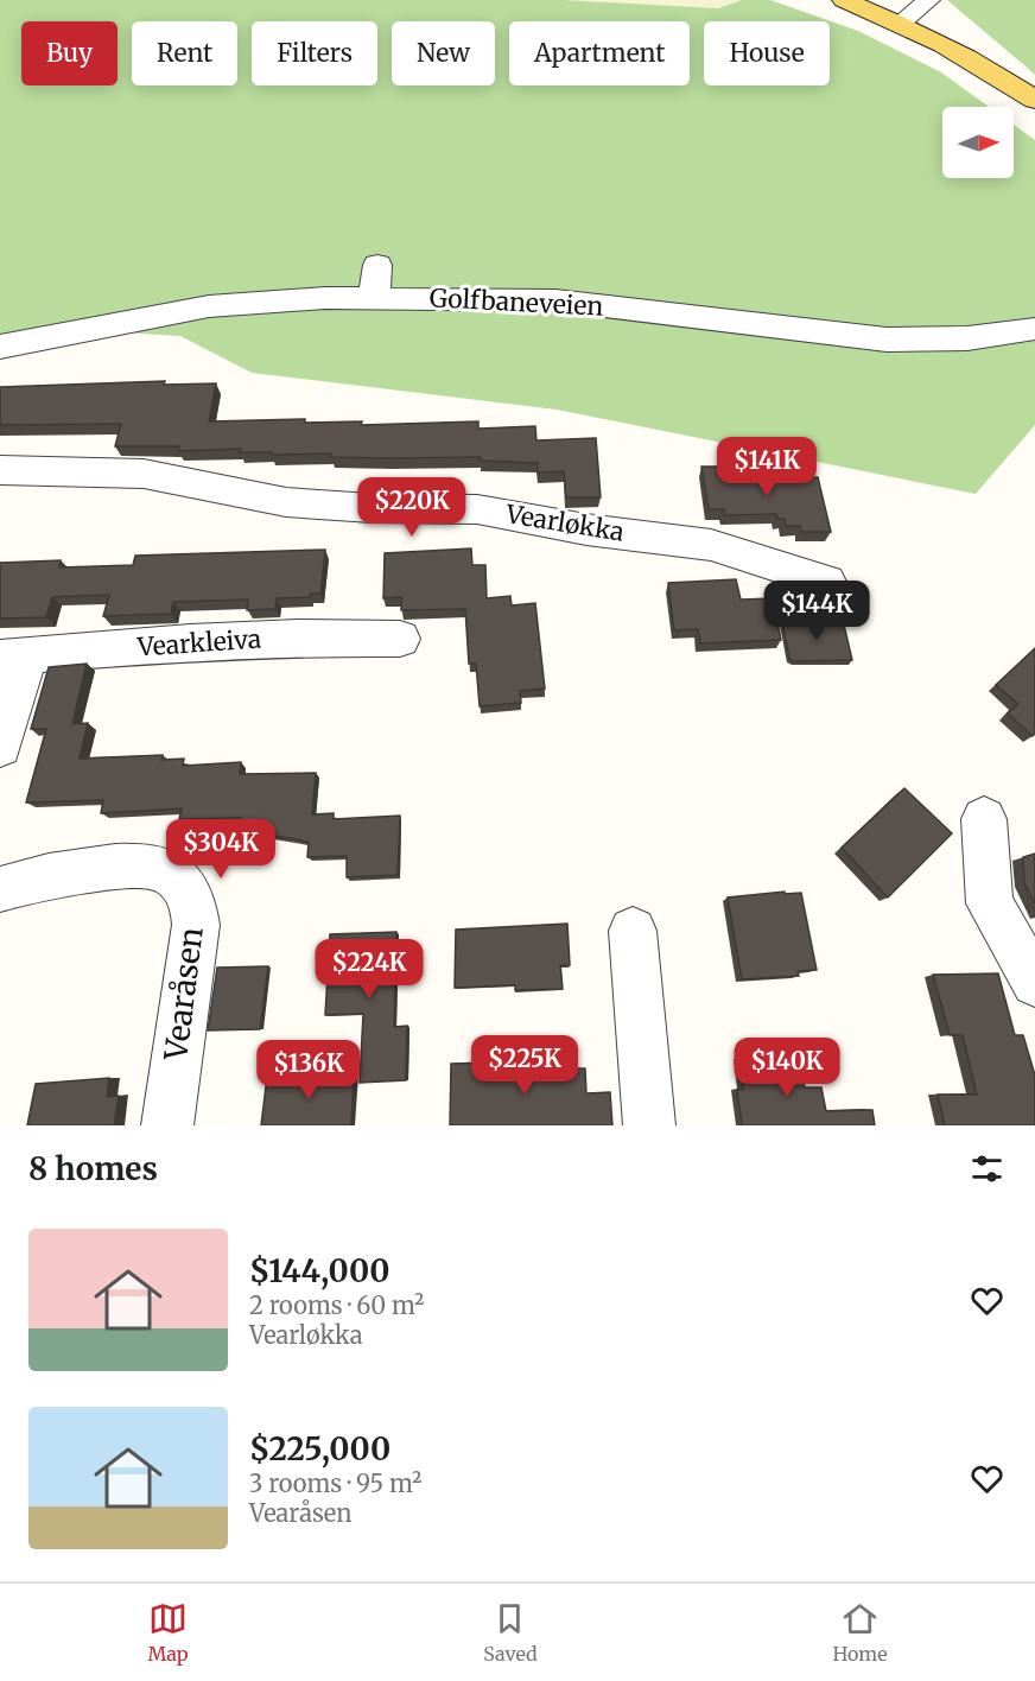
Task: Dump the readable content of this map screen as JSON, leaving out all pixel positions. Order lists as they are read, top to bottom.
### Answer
{
  "streets": {
    "street": [
      "Golfbaneveien",
      "Vearløkka",
      "Vearkleiva",
      "Vearåsen"
    ]
  },
  "north": "right",
  "page": {
    "chip": [
      "Buy",
      "Rent",
      "Filters",
      "New",
      "Apartment",
      "House"
    ],
    "price": [
      "$141K",
      "$220K",
      "$144K",
      "$304K",
      "$224K",
      "$225K",
      "$140K",
      "$136K"
    ],
    "heading": "8 homes",
    "list": [
      {
        "name": "$144,000",
        "note": "2 rooms · 60 m² · Vearløkka"
      },
      {
        "name": "$225,000",
        "note": "3 rooms · 95 m² · Vearåsen"
      }
    ],
    "tabs": ["Map", "Saved", "Home"]
  }
}
